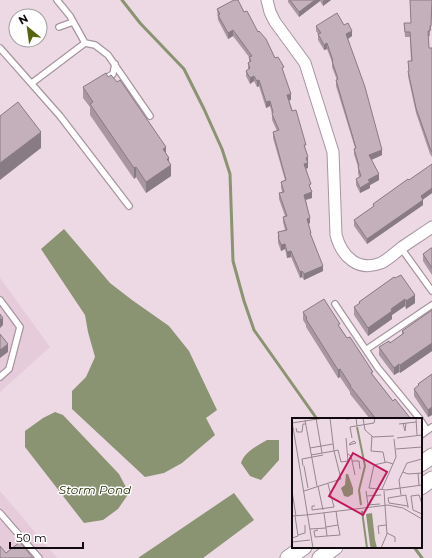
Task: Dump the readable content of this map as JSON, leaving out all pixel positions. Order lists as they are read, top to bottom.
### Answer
{
  "water": ["Storm Pond"],
  "scale_bar": "50 m",
  "north": "top left"
}
